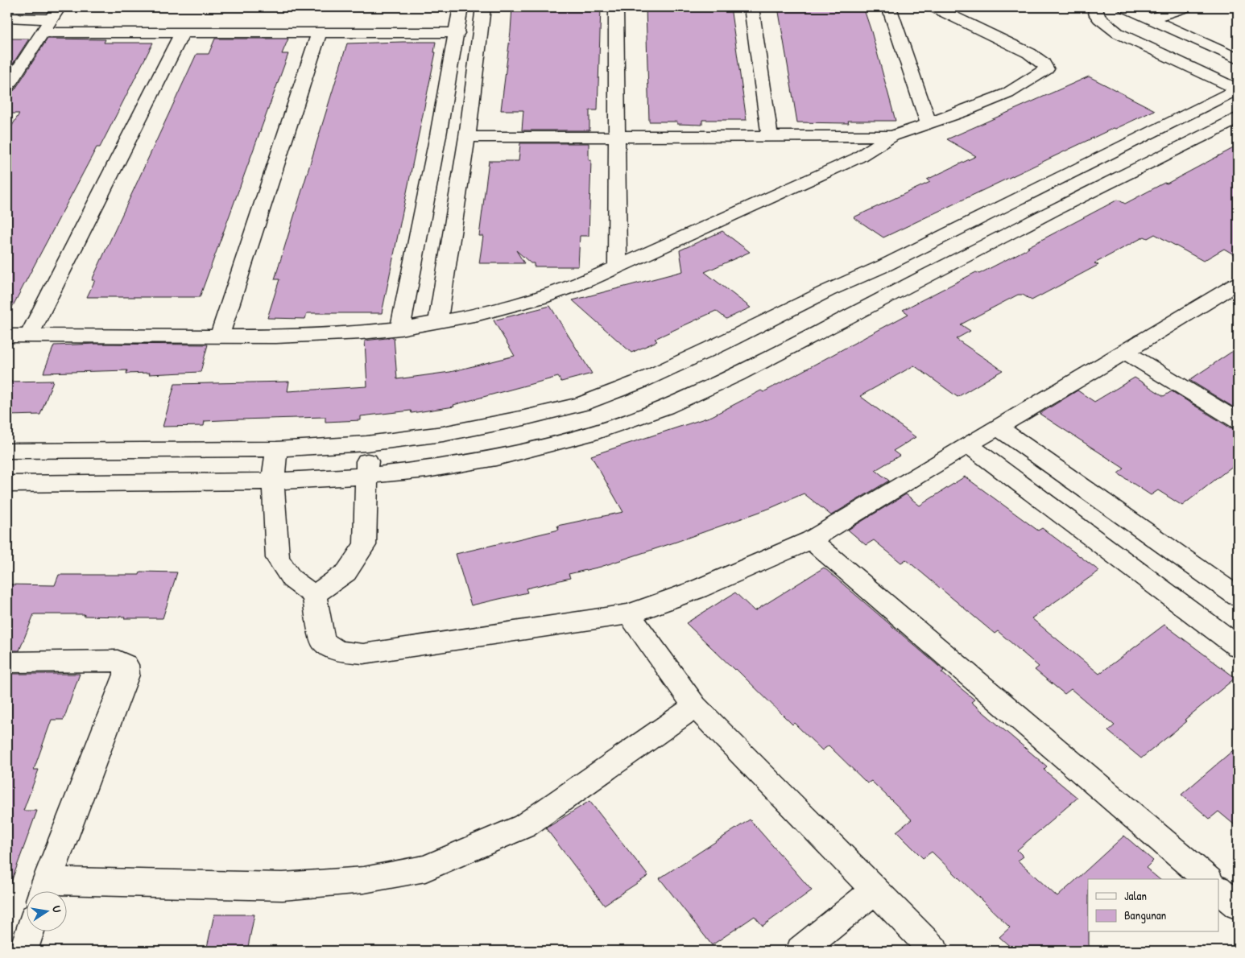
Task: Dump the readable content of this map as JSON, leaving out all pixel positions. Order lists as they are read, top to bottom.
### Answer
{
  "legend": ["Jalan", "Bangunan"],
  "north": "right"
}
